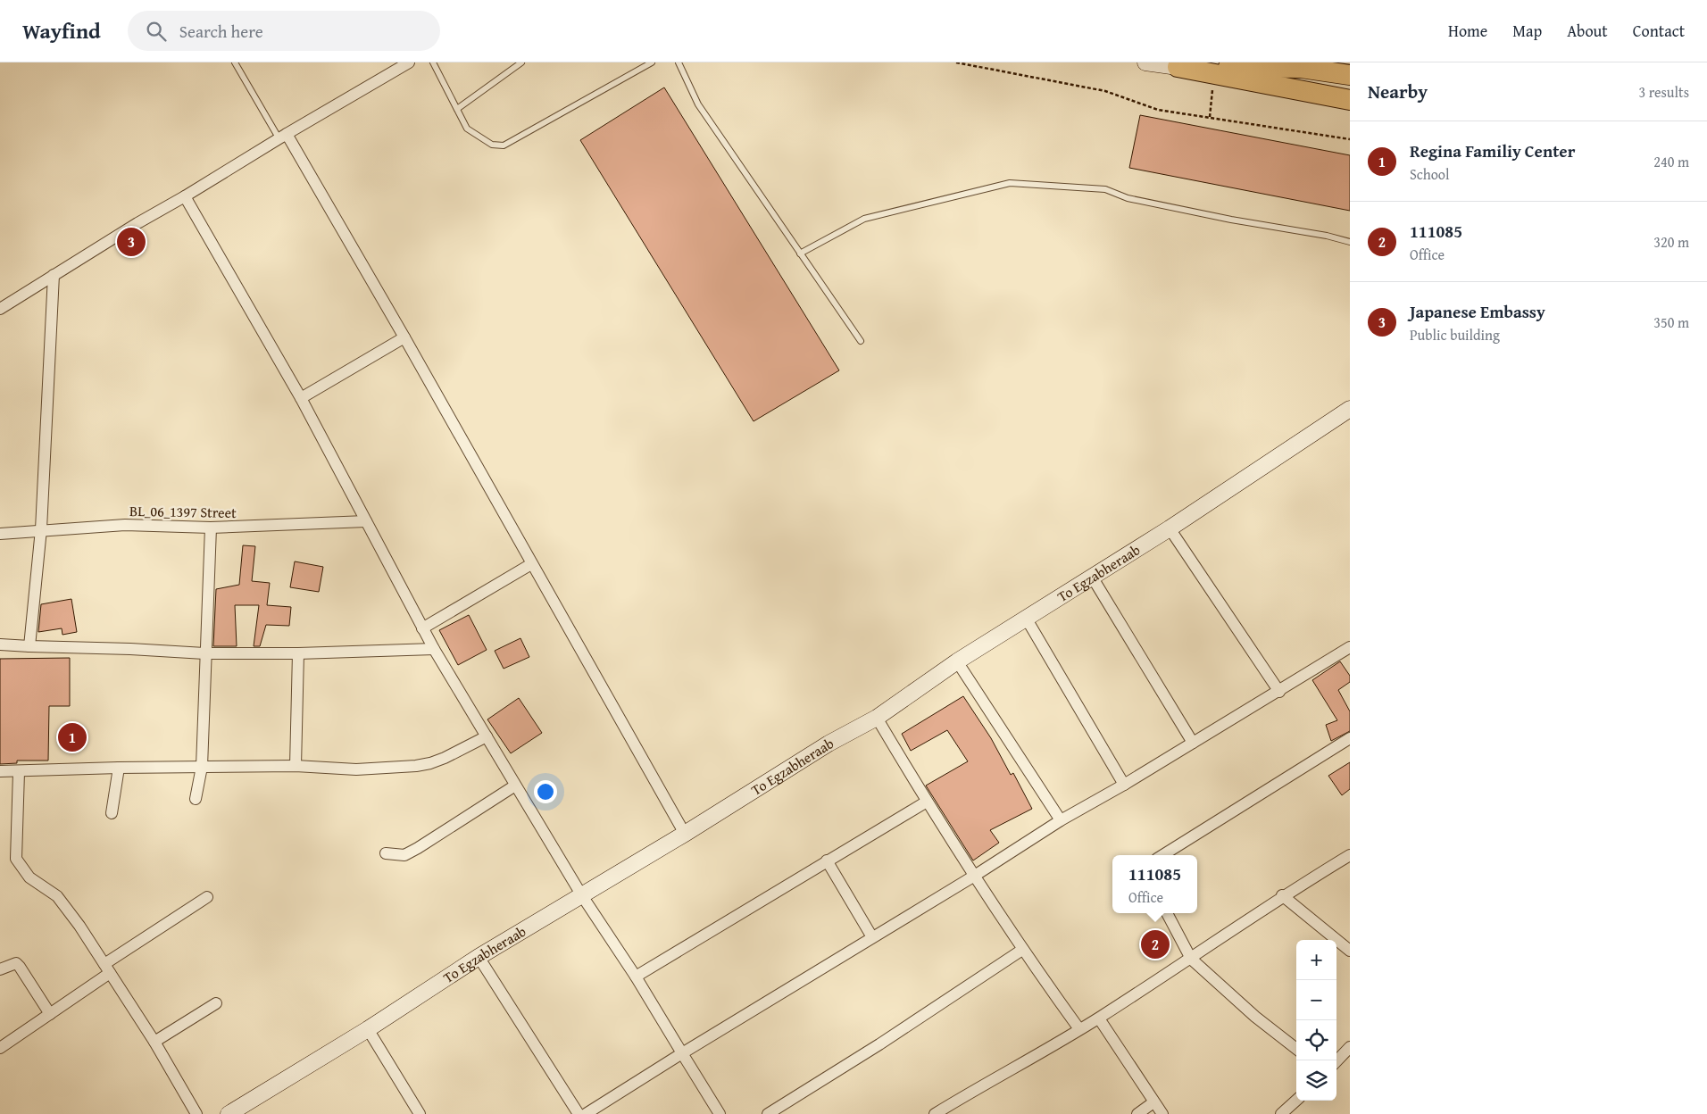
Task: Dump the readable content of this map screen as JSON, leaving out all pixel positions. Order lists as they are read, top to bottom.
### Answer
{
  "streets": {
    "main road": ["To Egzabheraab"],
    "street": ["BL_06_1397 Street"]
  },
  "page": {
    "header": "Wayfind",
    "search": "Search here",
    "nav": [
      "Home",
      "Map",
      "About",
      "Contact"
    ],
    "heading": ["Nearby", "3 results"],
    "list": [
      {
        "mark": "1",
        "name": "Regina Familiy Center",
        "note": "School",
        "value": "240 m"
      },
      {
        "mark": "2",
        "name": "111085",
        "note": "Office",
        "value": "320 m"
      },
      {
        "mark": "3",
        "name": "Japanese Embassy",
        "note": "Public building",
        "value": "350 m"
      }
    ],
    "pins": ["3", "1", "2"],
    "popup": ["111085", "Office"],
    "map_buttons": ["+", "−"]
  }
}
